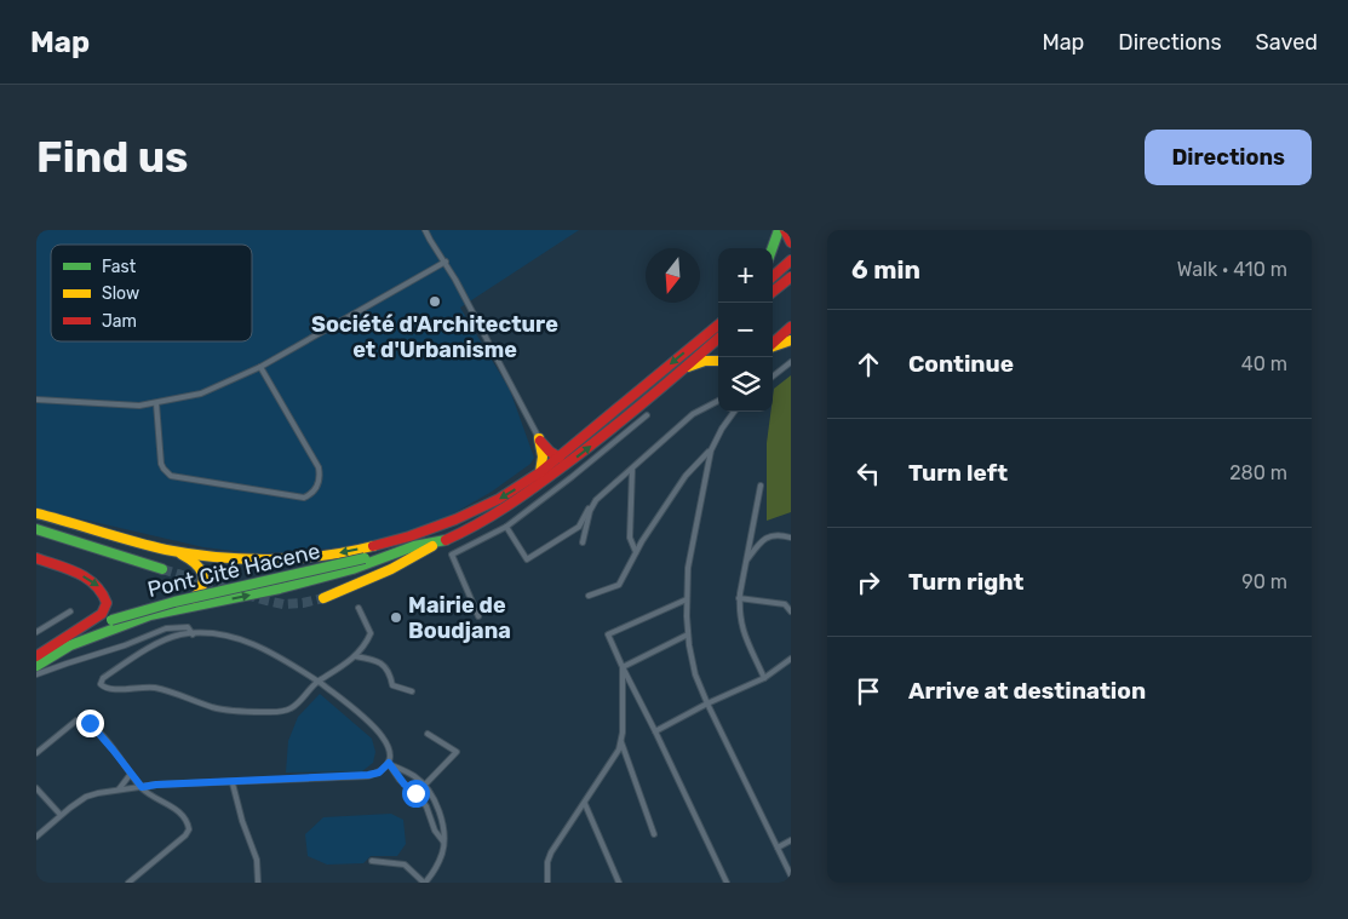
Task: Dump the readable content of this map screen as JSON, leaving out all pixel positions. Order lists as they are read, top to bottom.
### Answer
{
  "streets": {
    "highway": ["Pont Cité Hacene"]
  },
  "places": ["Société d'Architecture et d'Urbanisme", "Mairie de Boudjana"],
  "legend": ["Fast", "Slow", "Jam"],
  "north": "bottom",
  "page": {
    "header": "Map",
    "nav": ["Map", "Directions", "Saved"],
    "buttons": "Directions",
    "title": "Find us",
    "heading": ["6 min", "Walk · 410 m"],
    "map_buttons": ["+", "−"],
    "list": [
      ["Continue", "40 m"],
      ["Turn left", "280 m"],
      ["Turn right", "90 m"],
      "Arrive at destination"
    ]
  }
}
